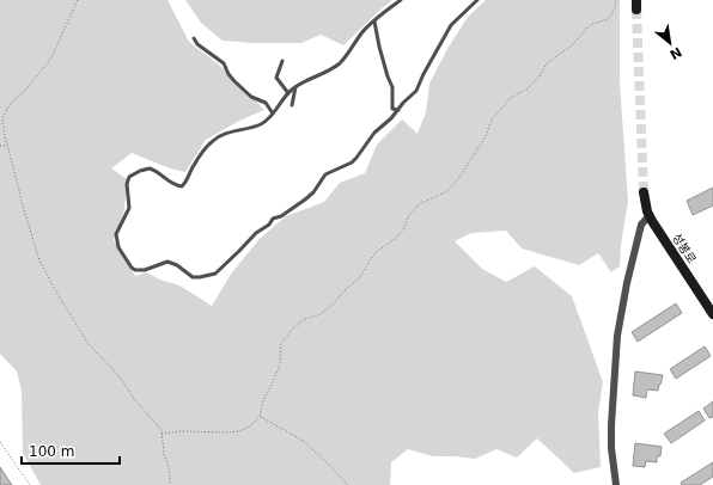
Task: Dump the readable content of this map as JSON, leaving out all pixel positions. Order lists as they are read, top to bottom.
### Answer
{
  "streets": {
    "street": ["성봉로"]
  },
  "scale_bar": "100 m",
  "north": "bottom right"
}
